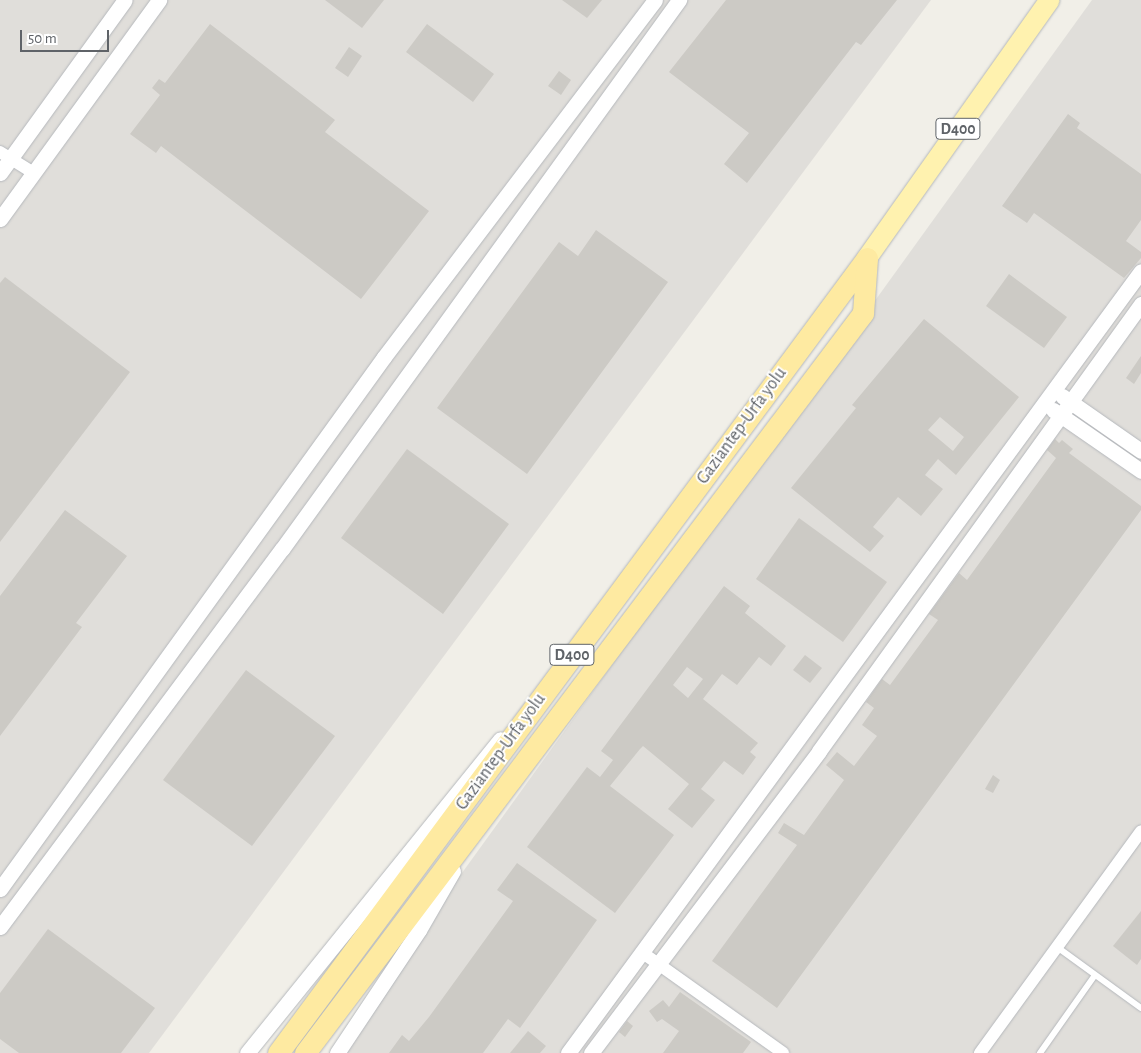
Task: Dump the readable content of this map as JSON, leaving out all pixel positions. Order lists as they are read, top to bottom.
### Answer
{
  "streets": {
    "highway": ["D400", "Gaziantep-Urfa yolu"]
  },
  "scale_bar": "50 m"
}
